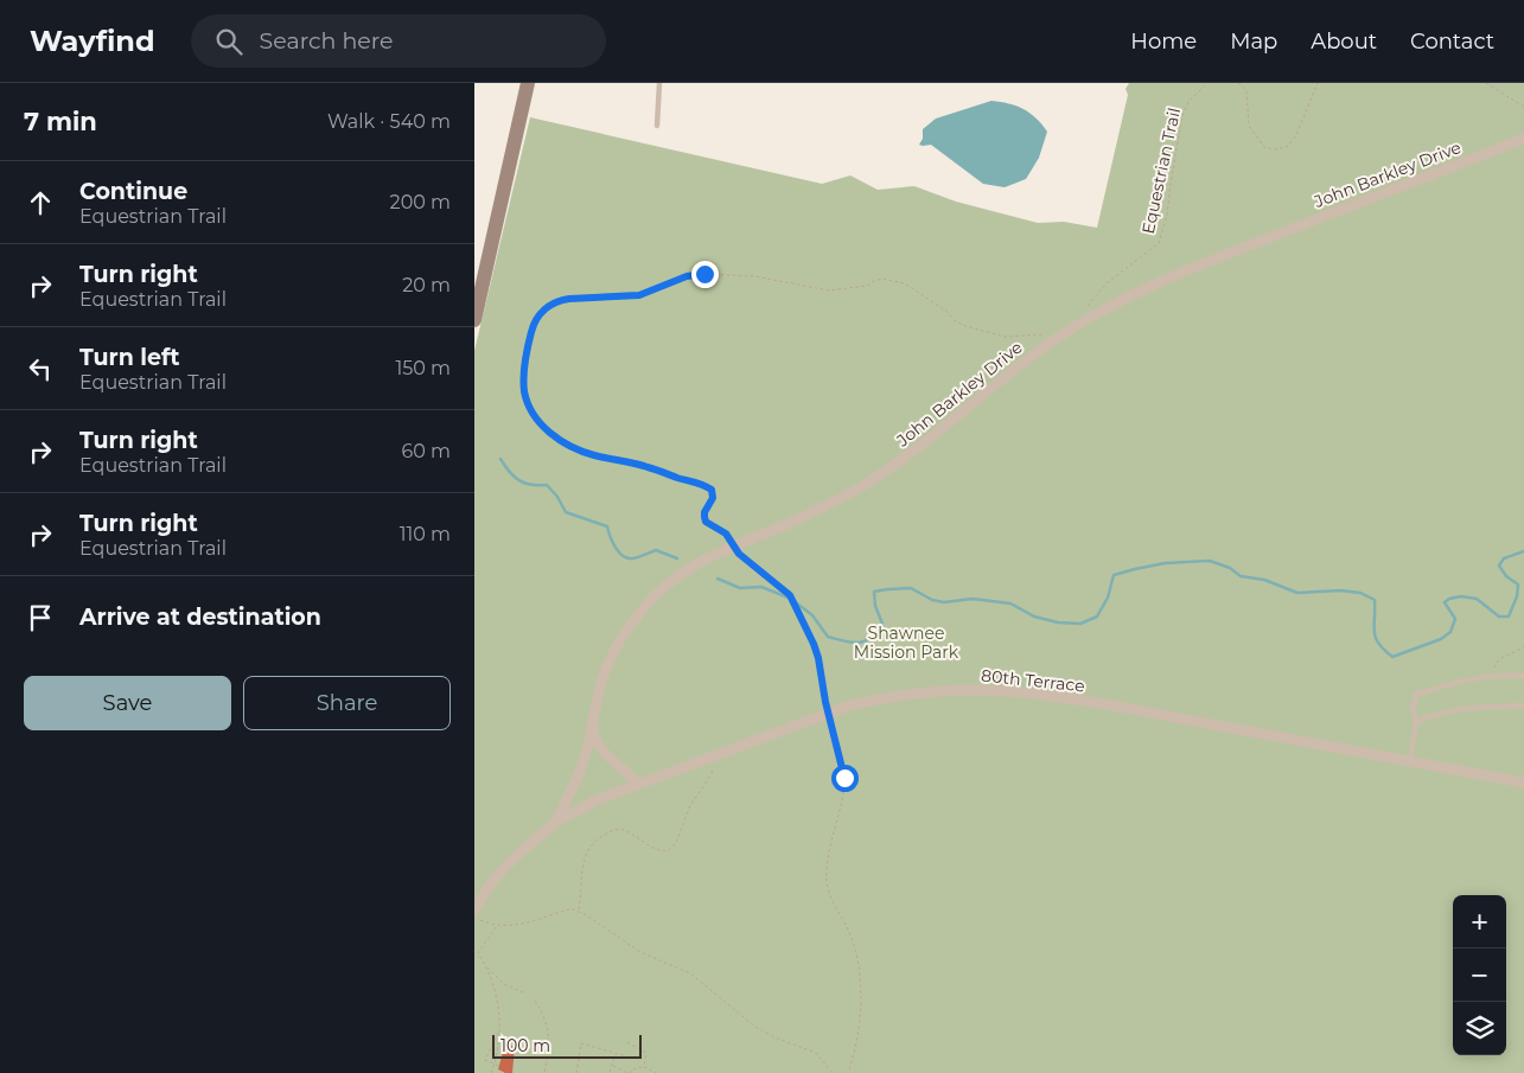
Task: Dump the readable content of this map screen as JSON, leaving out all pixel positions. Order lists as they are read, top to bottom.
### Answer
{
  "streets": {
    "street": ["John Barkley Drive", "80th Terrace"],
    "path": ["Equestrian Trail"]
  },
  "crossings": [
    ["John Barkley Drive", "80th Terrace"]
  ],
  "parks": ["Shawnee Mission Park"],
  "scale_bar": "100 m",
  "page": {
    "header": "Wayfind",
    "search": "Search here",
    "nav": [
      "Home",
      "Map",
      "About",
      "Contact"
    ],
    "heading": ["7 min", "Walk · 540 m"],
    "list": [
      ["Continue", "Equestrian Trail", "200 m"],
      ["Turn right", "Equestrian Trail", "20 m"],
      ["Turn left", "Equestrian Trail", "150 m"],
      ["Turn right", "Equestrian Trail", "60 m"],
      ["Turn right", "Equestrian Trail", "110 m"],
      "Arrive at destination"
    ],
    "buttons": ["Save", "Share"],
    "map_buttons": ["+", "−"],
    "scale": "100 m"
  }
}
